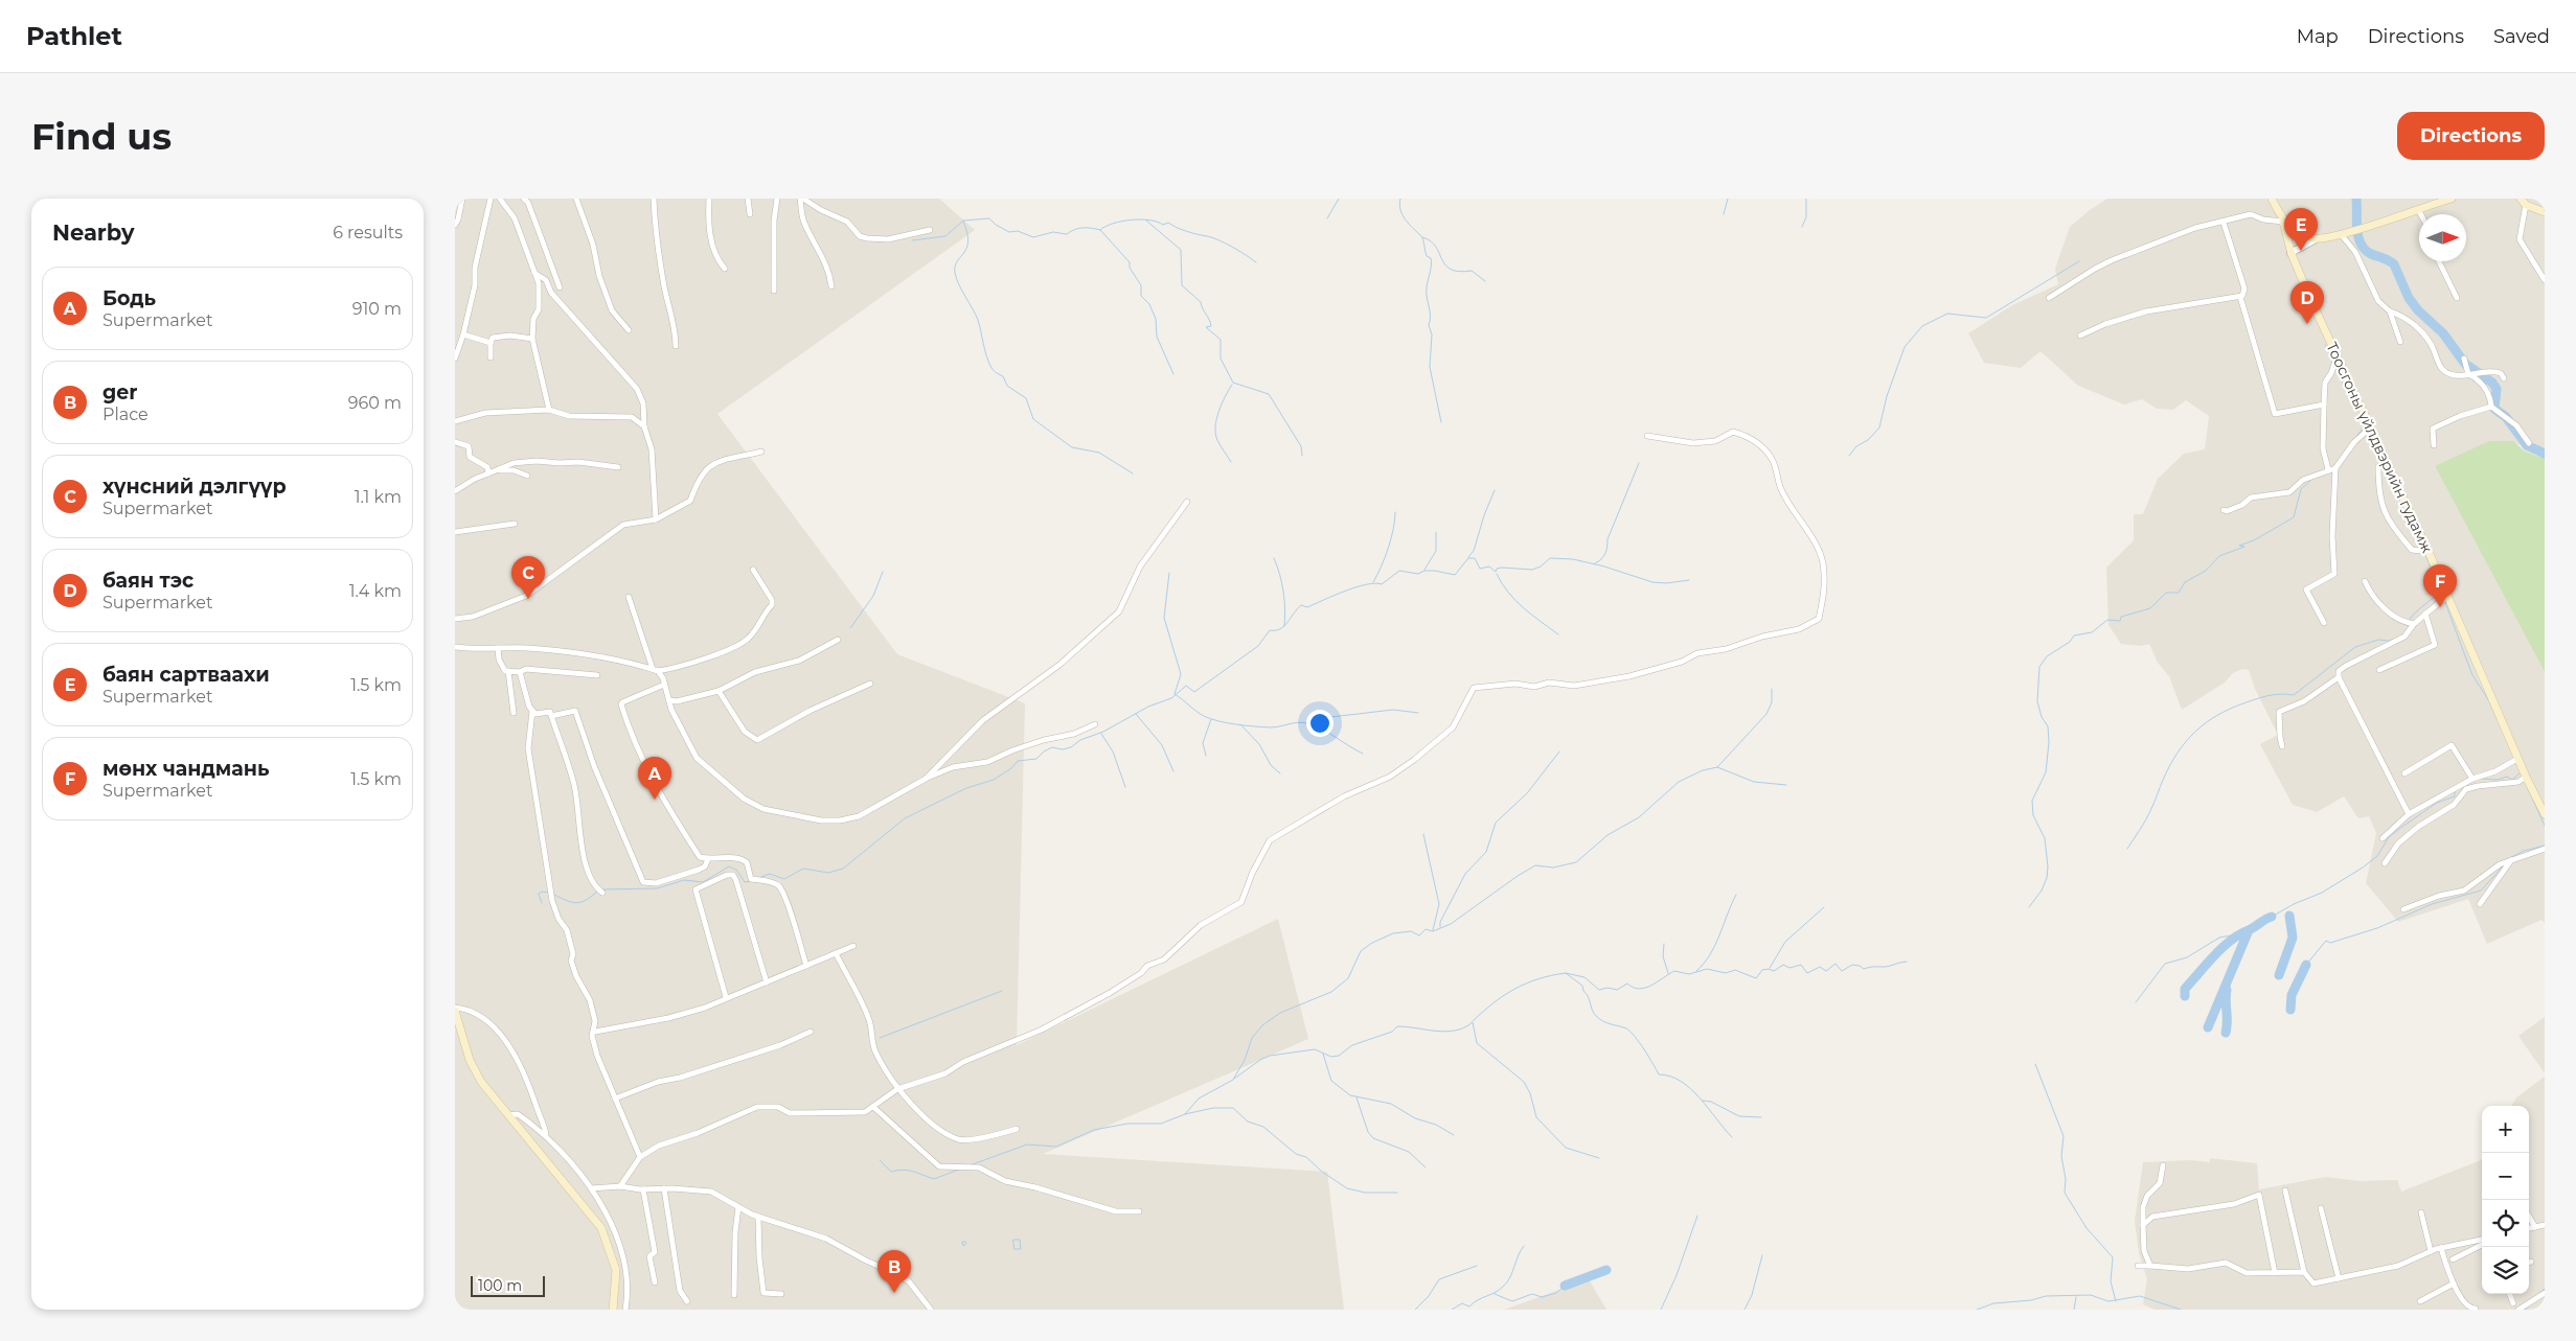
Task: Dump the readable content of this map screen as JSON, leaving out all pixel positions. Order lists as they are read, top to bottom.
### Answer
{
  "streets": {
    "main road": ["Тоосгоны үйлдвэрийн гудамж"]
  },
  "scale_bar": "100 m",
  "north": "right",
  "page": {
    "header": "Pathlet",
    "nav": ["Map", "Directions", "Saved"],
    "buttons": "Directions",
    "title": "Find us",
    "heading": ["Nearby", "6 results"],
    "pins": [
      "E",
      "D",
      "C",
      "F",
      "A",
      "B"
    ],
    "list": [
      {
        "mark": "A",
        "name": "Бодь",
        "note": "Supermarket",
        "value": "910 m"
      },
      {
        "mark": "B",
        "name": "ger",
        "note": "Place",
        "value": "960 m"
      },
      {
        "mark": "C",
        "name": "хүнсний дэлгүүр",
        "note": "Supermarket",
        "value": "1.1 km"
      },
      {
        "mark": "D",
        "name": "баян тэс",
        "note": "Supermarket",
        "value": "1.4 km"
      },
      {
        "mark": "E",
        "name": "баян сартваахи",
        "note": "Supermarket",
        "value": "1.5 km"
      },
      {
        "mark": "F",
        "name": "мөнх чандмань",
        "note": "Supermarket",
        "value": "1.5 km"
      }
    ],
    "map_buttons": ["+", "−"],
    "scale": "100 m"
  }
}
